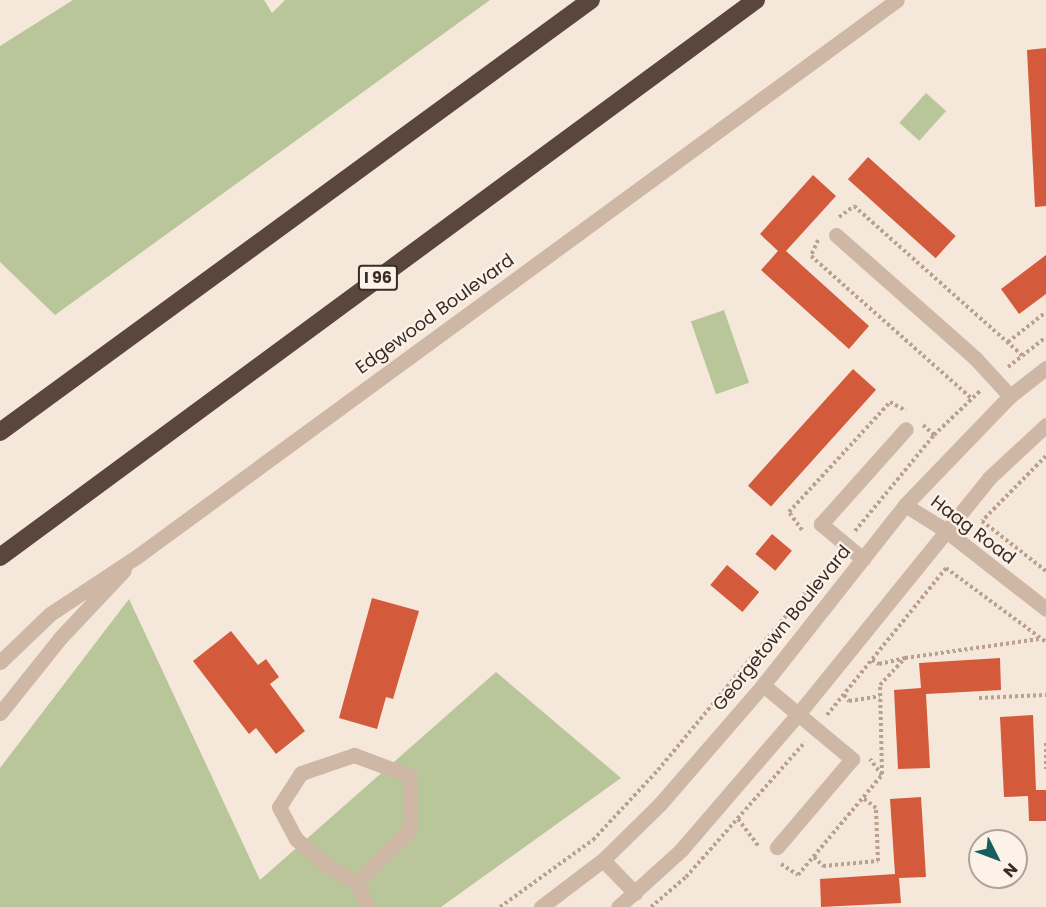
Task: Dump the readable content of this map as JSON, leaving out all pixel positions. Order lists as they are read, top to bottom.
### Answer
{
  "streets": {
    "highway": ["I 96"],
    "street": ["Edgewood Boulevard", "Haag Road", "Georgetown Boulevard"]
  },
  "crossings": [
    ["Haag Road", "Georgetown Boulevard"]
  ],
  "north": "bottom right"
}
